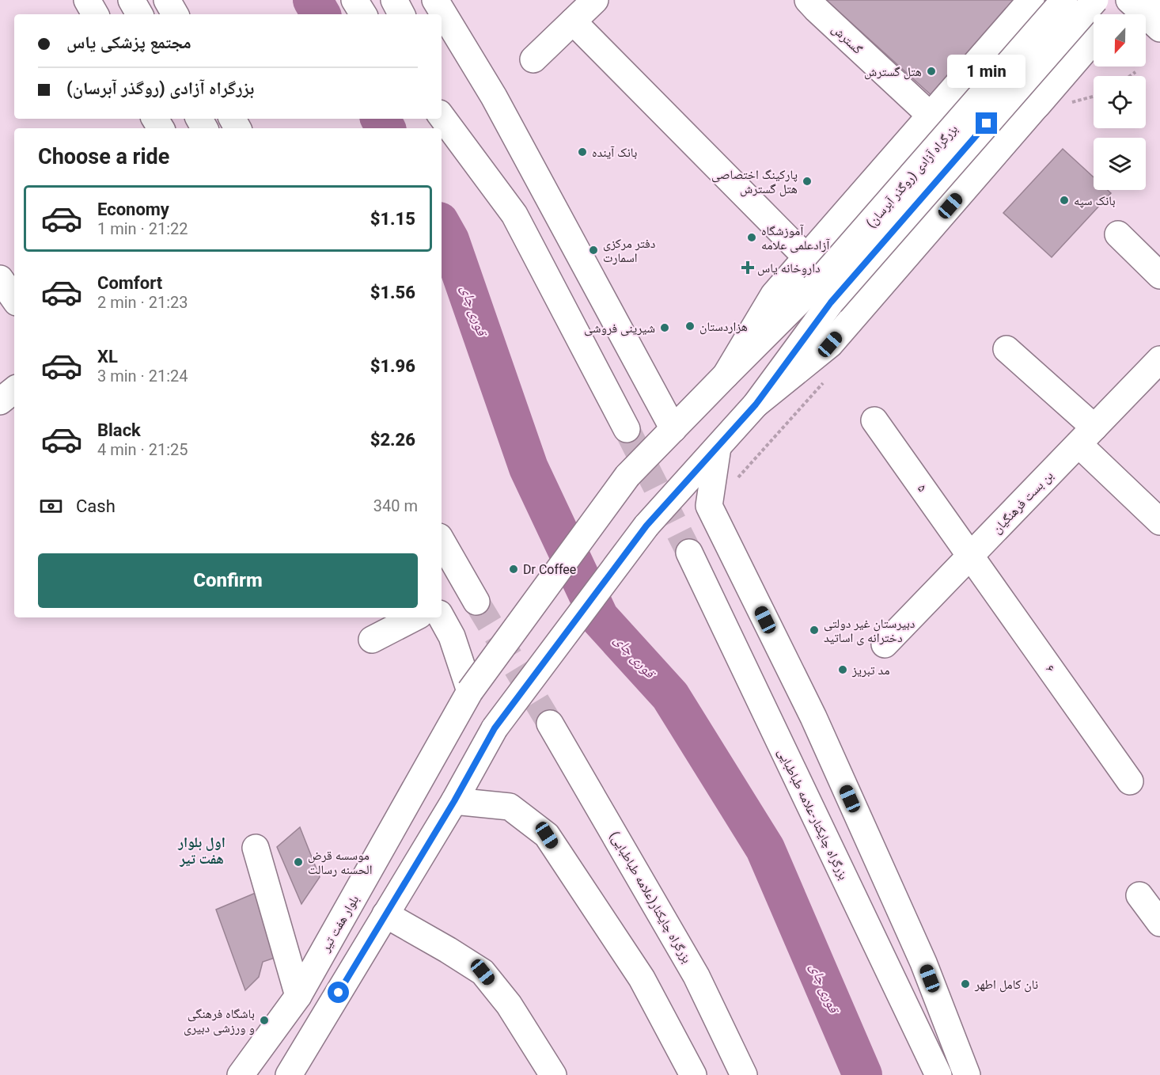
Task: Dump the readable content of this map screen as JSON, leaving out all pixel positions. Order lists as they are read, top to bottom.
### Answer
{
  "streets": {
    "main road": [
      "گسترش",
      "بزرگراه آزادی (روگذر آبرسان)",
      "۵",
      "بن بست فرهنگیان",
      "۶",
      "بزرگراه چایکنار-علامه طباطبایی",
      "بزرگراه چایکنار(علامه طباطبایی)",
      "بلوار هفت تیر"
    ]
  },
  "crossings": [
    ["۵", "بن بست فرهنگیان"],
    ["۵", "۶"],
    ["بن بست فرهنگیان", "۶"]
  ],
  "districts": ["اول بلوار هفت تیر"],
  "water": ["قوری چای"],
  "places": {
    "other": [
      "هتل گسترش",
      "بانک آینده",
      "پارکینگ اختصاصی هتل گسترش",
      "بانک سپه",
      "آموزشگاه آزادعلمی علامه",
      "دفتر مرکزی اسمارت",
      "هزاردستان",
      "شیرینی فروشی",
      "Dr Coffee",
      "دبیرستان غیر دولتی دخترانه ی اساتید",
      "مد تبریز",
      "موسسه قرض الحسنه رسالت",
      "نان کامل اطهر",
      "باشگاه فرهنگی و ورزشی دبیری"
    ],
    "health": ["داروخانه یاس"]
  },
  "north": "bottom",
  "page": {
    "banner": ["مجتمع پزشکی یاس", "بزرگراه آزادی (روگذر آبرسان)"],
    "bubble": "1 min",
    "heading": "Choose a ride",
    "list": [
      {
        "name": "Economy",
        "note": "1 min · 21:22",
        "value": "$1.15"
      },
      {
        "name": "Comfort",
        "note": "2 min · 21:23",
        "value": "$1.56"
      },
      {
        "name": "XL",
        "note": "3 min · 21:24",
        "value": "$1.96"
      },
      {
        "name": "Black",
        "note": "4 min · 21:25",
        "value": "$2.26"
      }
    ],
    "pay": ["Cash", "340 m"],
    "buttons": "Confirm"
  }
}
